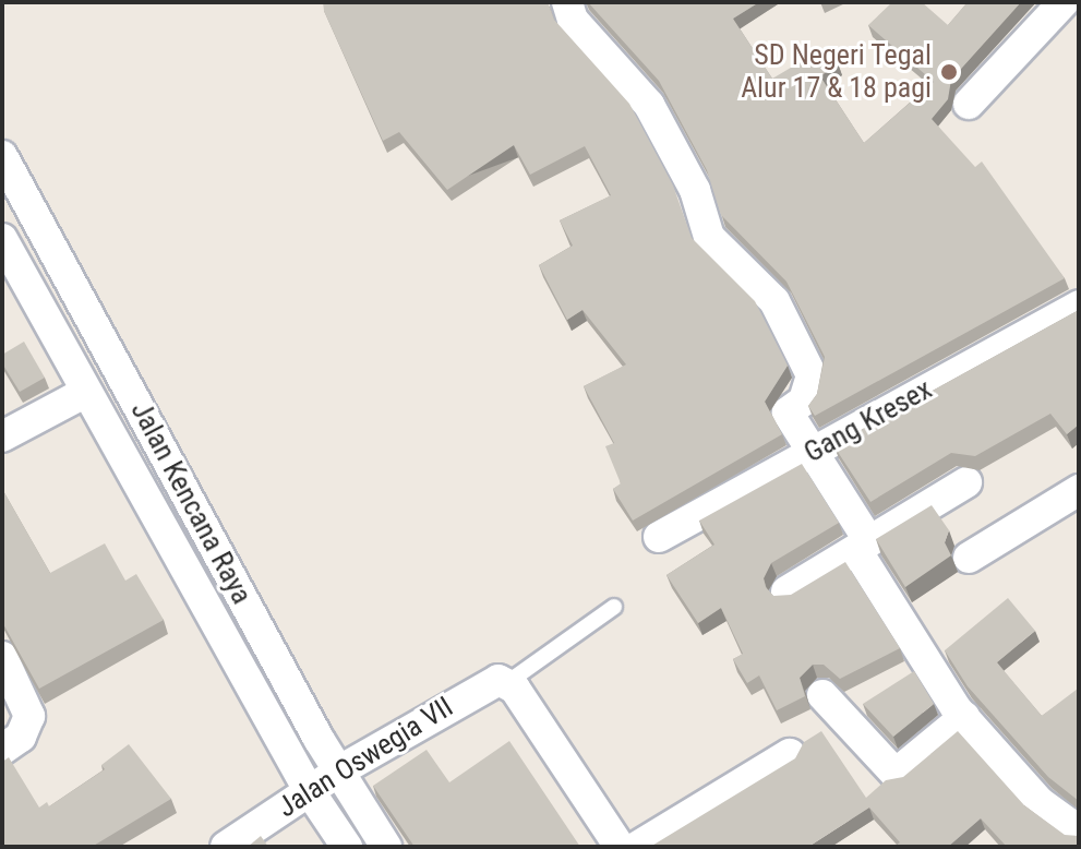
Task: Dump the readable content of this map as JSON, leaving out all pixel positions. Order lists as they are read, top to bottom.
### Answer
{
  "streets": {
    "street": ["Gang Kresex", "Jalan Kencana Raya", "Jalan Oswegia VII"]
  },
  "crossings": [
    ["Jalan Kencana Raya", "Jalan Oswegia VII"]
  ],
  "places": ["SD Negeri Tegal Alur 17 & 18 pagi"]
}
